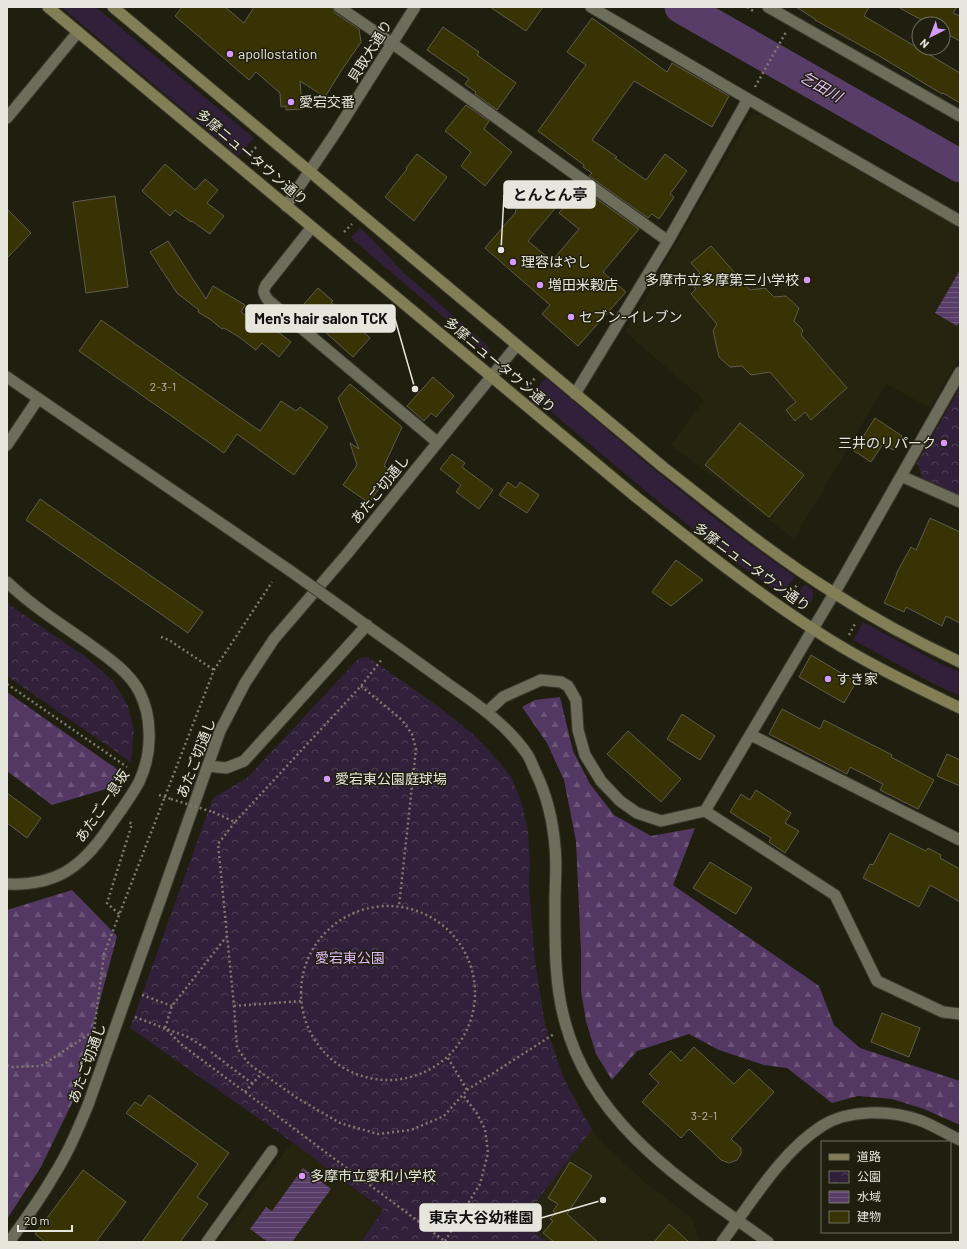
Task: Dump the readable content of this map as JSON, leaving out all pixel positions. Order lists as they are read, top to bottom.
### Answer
{
  "streets": {
    "main road": ["多摩ニュータウン通り"],
    "street": ["貝取大通り", "あたご切通し", "あたご一息坂"]
  },
  "crossings": [
    ["貝取大通り", "多摩ニュータウン通り"],
    ["多摩ニュータウン通り", "あたご切通し"]
  ],
  "water": ["乞田川"],
  "parks": ["愛宕東公園"],
  "places": [
    "apollostation",
    "愛宕交番",
    "とんとん亭",
    "理容はやし",
    "多摩市立多摩第三小学校",
    "増田米穀店",
    "セブン-イレブン",
    "Men's hair salon TCK",
    "三井のリパーク",
    "すき家",
    "愛宕東公園庭球場",
    "多摩市立愛和小学校",
    "東京大谷幼稚園"
  ],
  "house_numbers": ["2-3-1", "3-2-1"],
  "legend": [
    "道路",
    "公園",
    "水域",
    "建物"
  ],
  "scale_bar": "20 m",
  "north": "bottom left"
}
